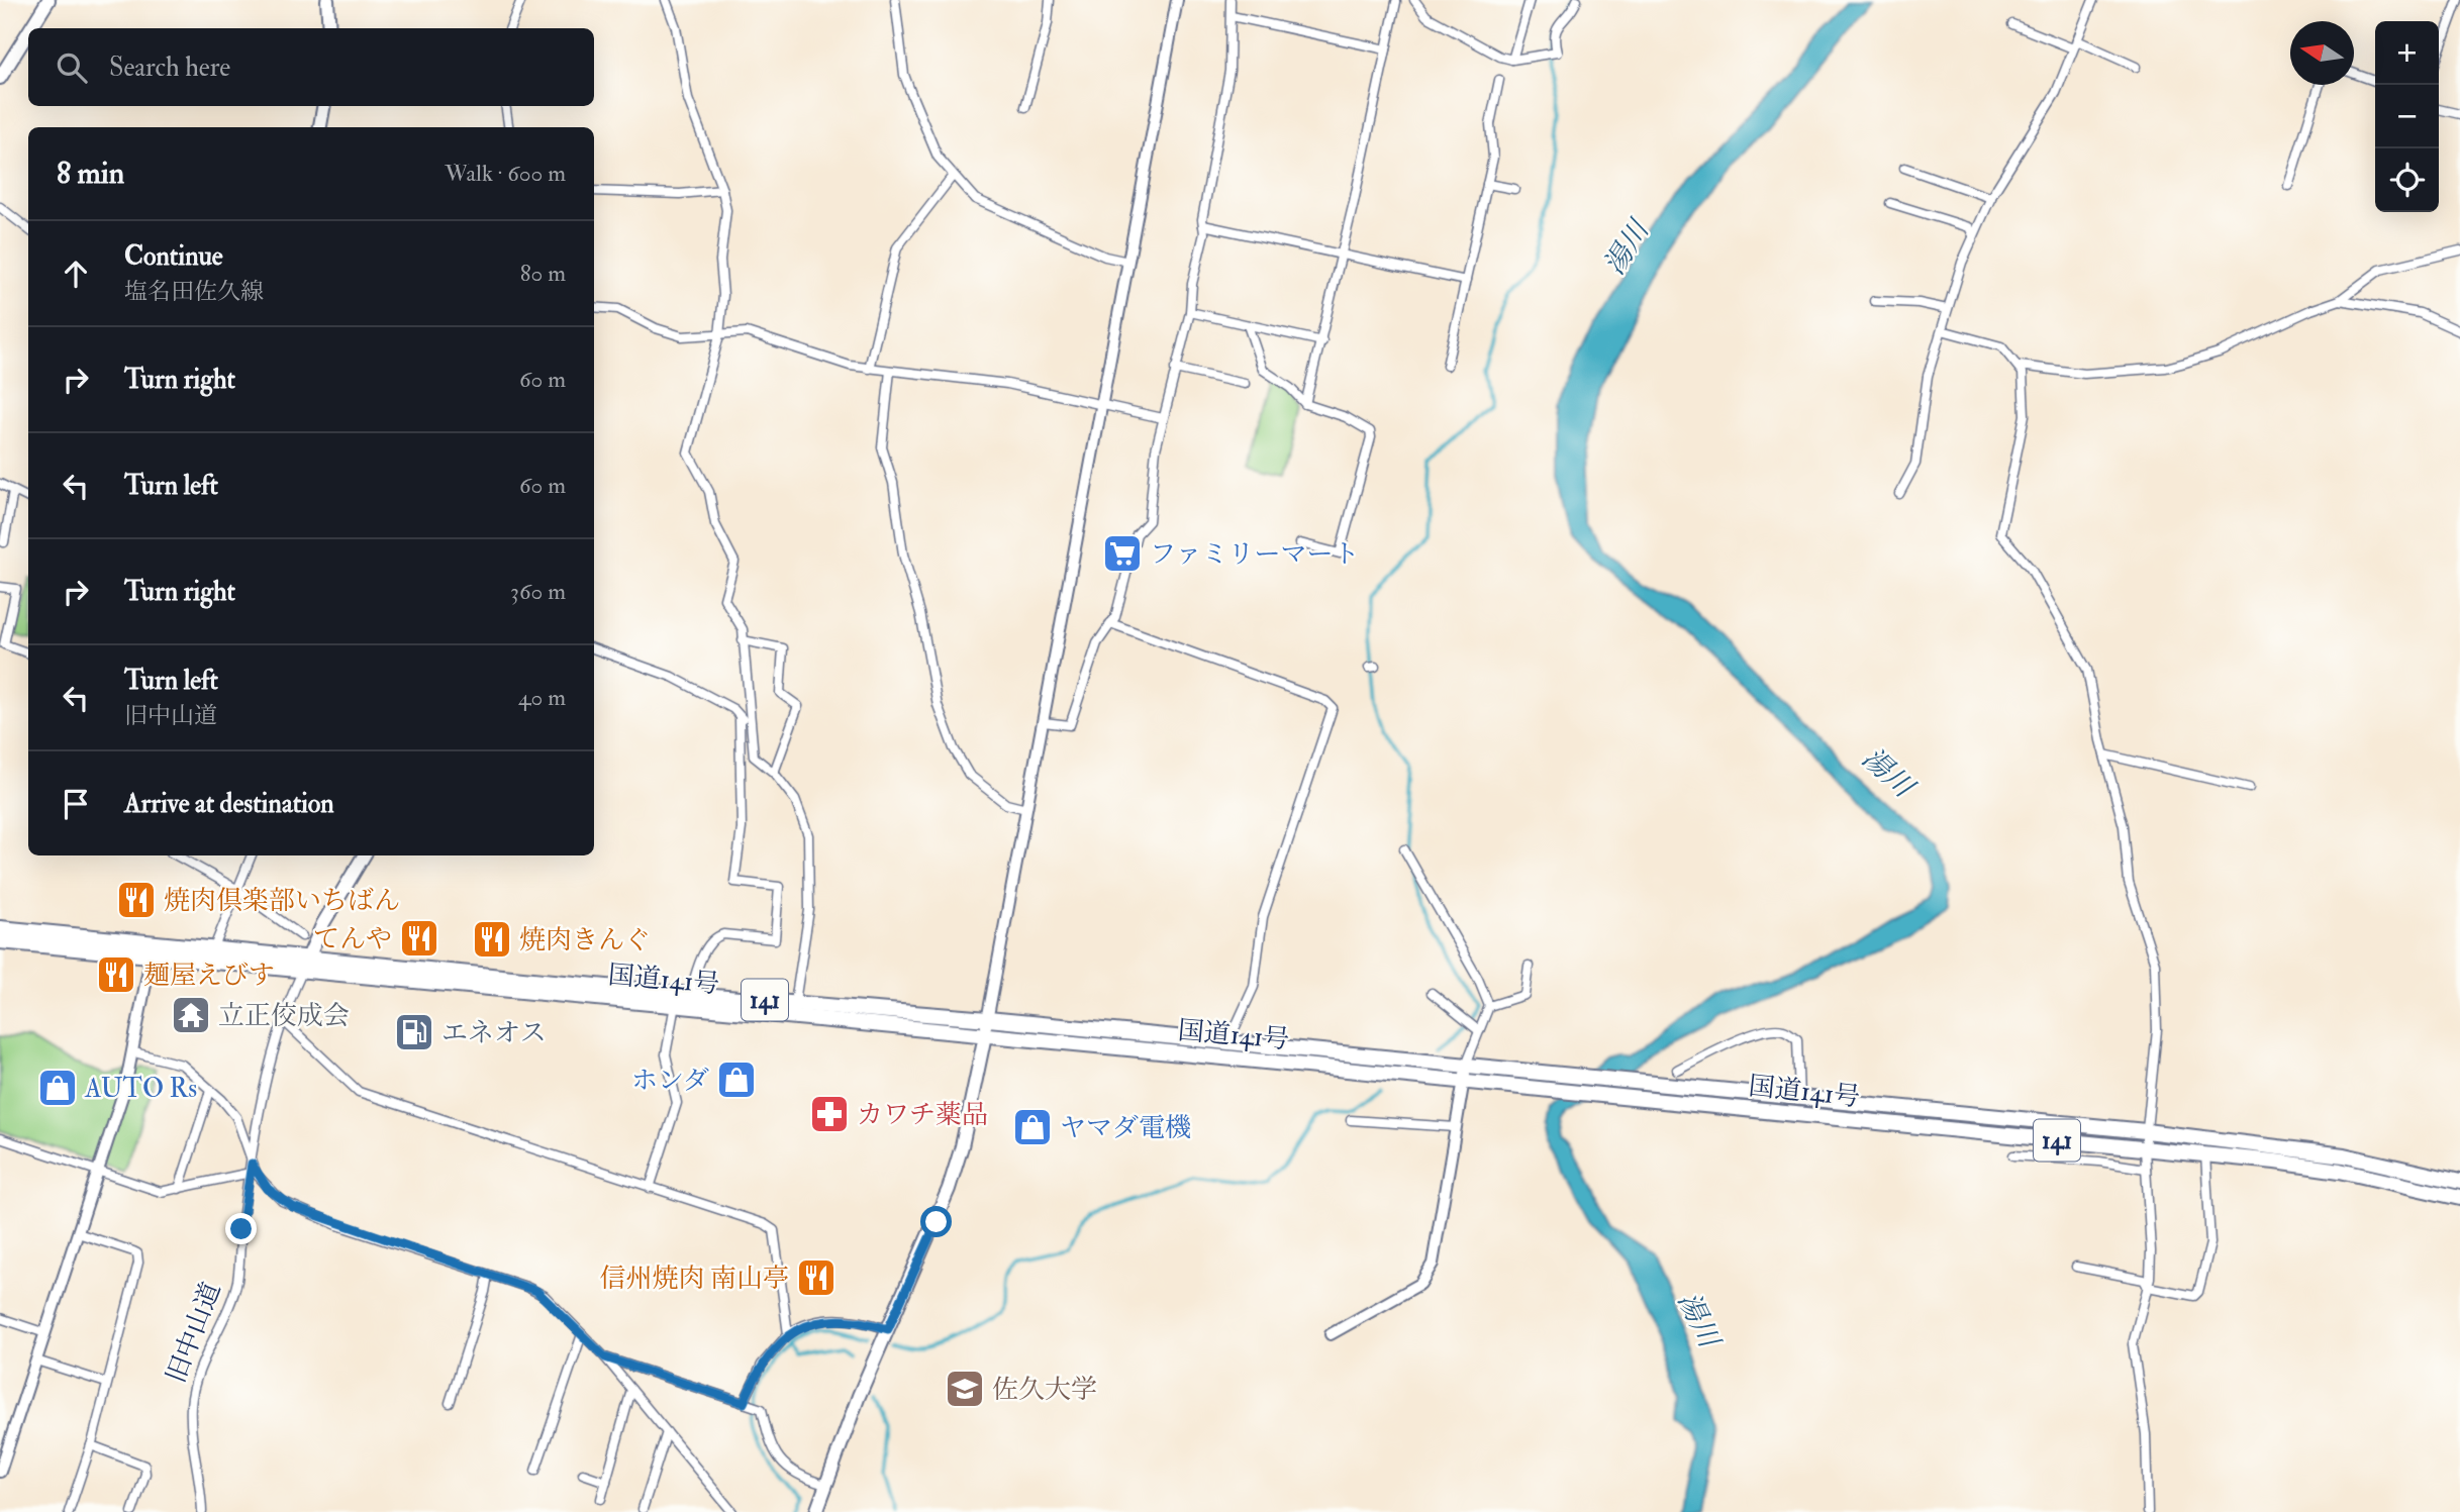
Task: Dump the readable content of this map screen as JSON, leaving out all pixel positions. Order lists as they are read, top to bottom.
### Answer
{
  "streets": {
    "highway": ["国道141号", "141"],
    "main road": ["旧中山道"]
  },
  "crossings": [
    ["国道141号", "旧中山道"]
  ],
  "water": ["湯川"],
  "places": {
    "supermarket": ["ファミリーマート"],
    "restaurant": [
      "焼肉倶楽部いちばん",
      "てんや",
      "焼肉きんぐ",
      "麺屋えびす",
      "信州焼肉 南山亭"
    ],
    "temple": ["立正佼成会"],
    "fuel station": ["エネオス"],
    "shop": ["ホンダ", "AUTO Rs", "ヤマダ電機"],
    "pharmacy": ["カワチ薬品"],
    "school or university": ["佐久大学"]
  },
  "north": "left",
  "page": {
    "map_buttons": ["+", "−"],
    "search": "Search here",
    "heading": ["8 min", "Walk · 600 m"],
    "list": [
      ["Continue", "塩名田佐久線", "80 m"],
      ["Turn right", "60 m"],
      ["Turn left", "60 m"],
      ["Turn right", "360 m"],
      ["Turn left", "旧中山道", "40 m"],
      "Arrive at destination"
    ]
  }
}
